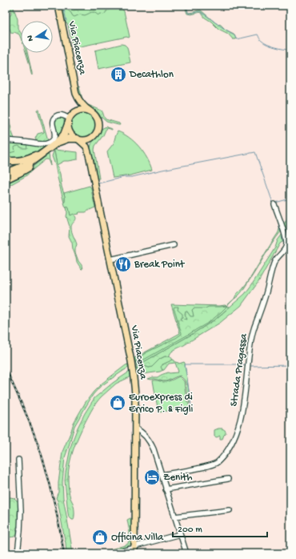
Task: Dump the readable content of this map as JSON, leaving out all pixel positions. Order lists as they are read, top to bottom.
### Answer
{
  "streets": {
    "main road": ["Via Piacenza"],
    "street": ["Strada Pragassa"]
  },
  "places": {
    "building": ["Decathlon"],
    "restaurant": ["Break Point"],
    "shop": ["Euroexpress di Errico P. & Figli", "Officina Villa"],
    "hotel": ["Zenith"]
  },
  "scale_bar": "200 m",
  "north": "left"
}
